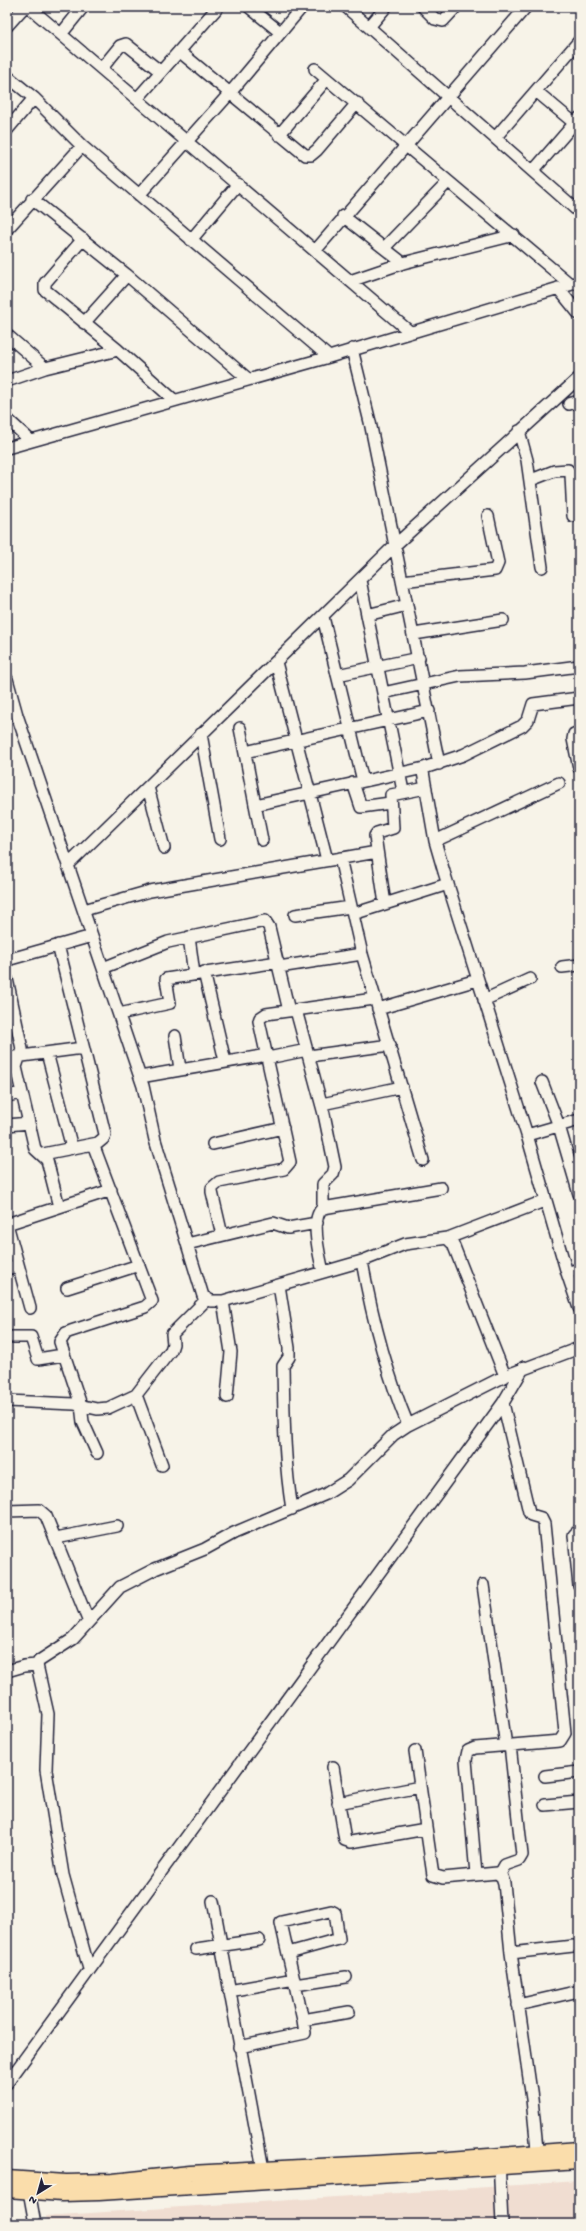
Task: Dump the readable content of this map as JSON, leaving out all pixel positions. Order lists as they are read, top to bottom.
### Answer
{
  "north": "bottom left"
}
